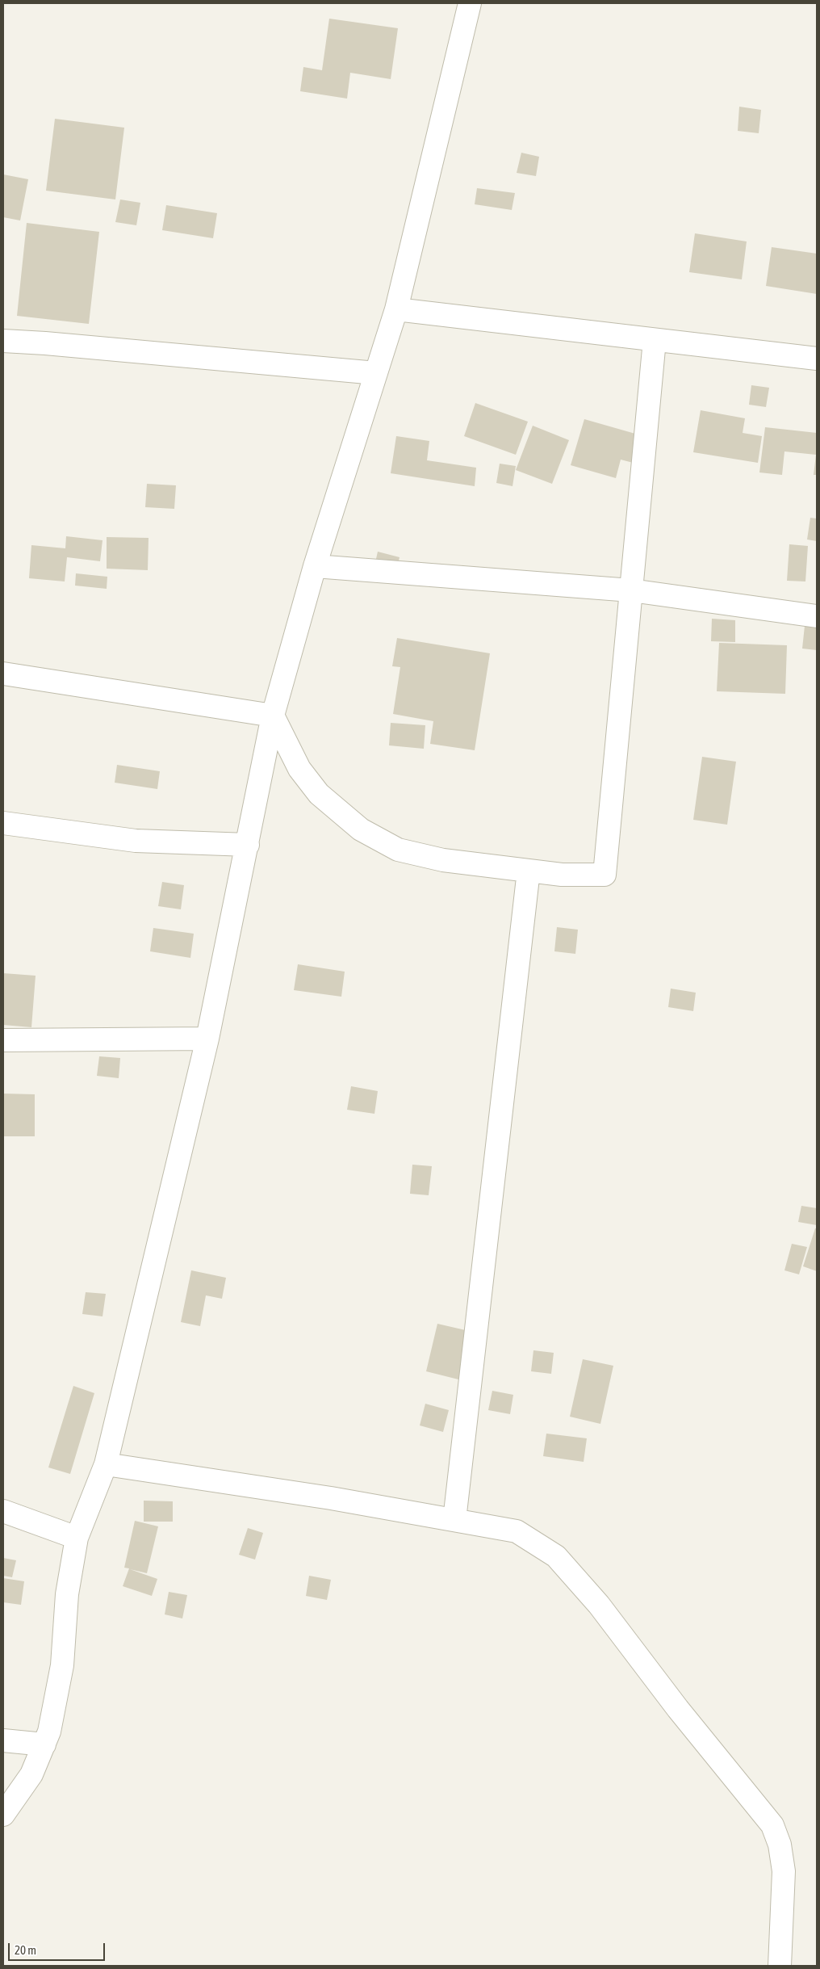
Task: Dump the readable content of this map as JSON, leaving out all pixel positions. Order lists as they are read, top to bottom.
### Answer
{
  "scale_bar": "20 m"
}
